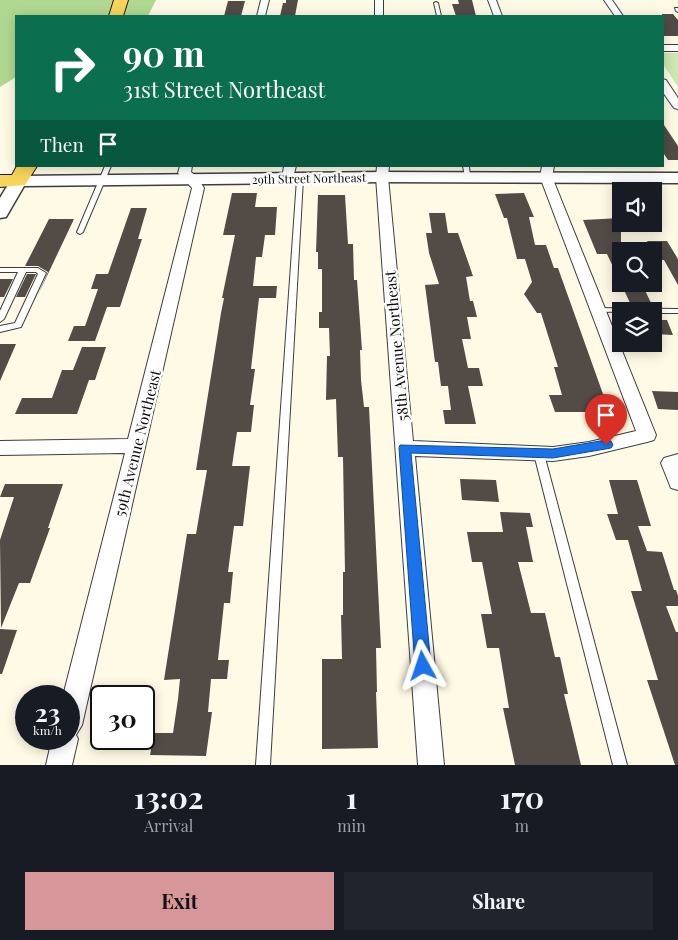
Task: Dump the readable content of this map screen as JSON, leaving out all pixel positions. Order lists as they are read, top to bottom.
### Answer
{
  "streets": {
    "street": ["29th Street Northeast", "58th Avenue Northeast", "59th Avenue Northeast"]
  },
  "crossings": [
    ["29th Street Northeast", "58th Avenue Northeast"],
    ["29th Street Northeast", "59th Avenue Northeast"]
  ],
  "page": {
    "turn": ["90 m", "31st Street Northeast"],
    "then": "Then",
    "speed": "23 km/h",
    "limit": "30",
    "eta": [
      "13:02",
      "Arrival",
      "1",
      "min",
      "170",
      "m"
    ],
    "buttons": ["Exit", "Share"]
  }
}
